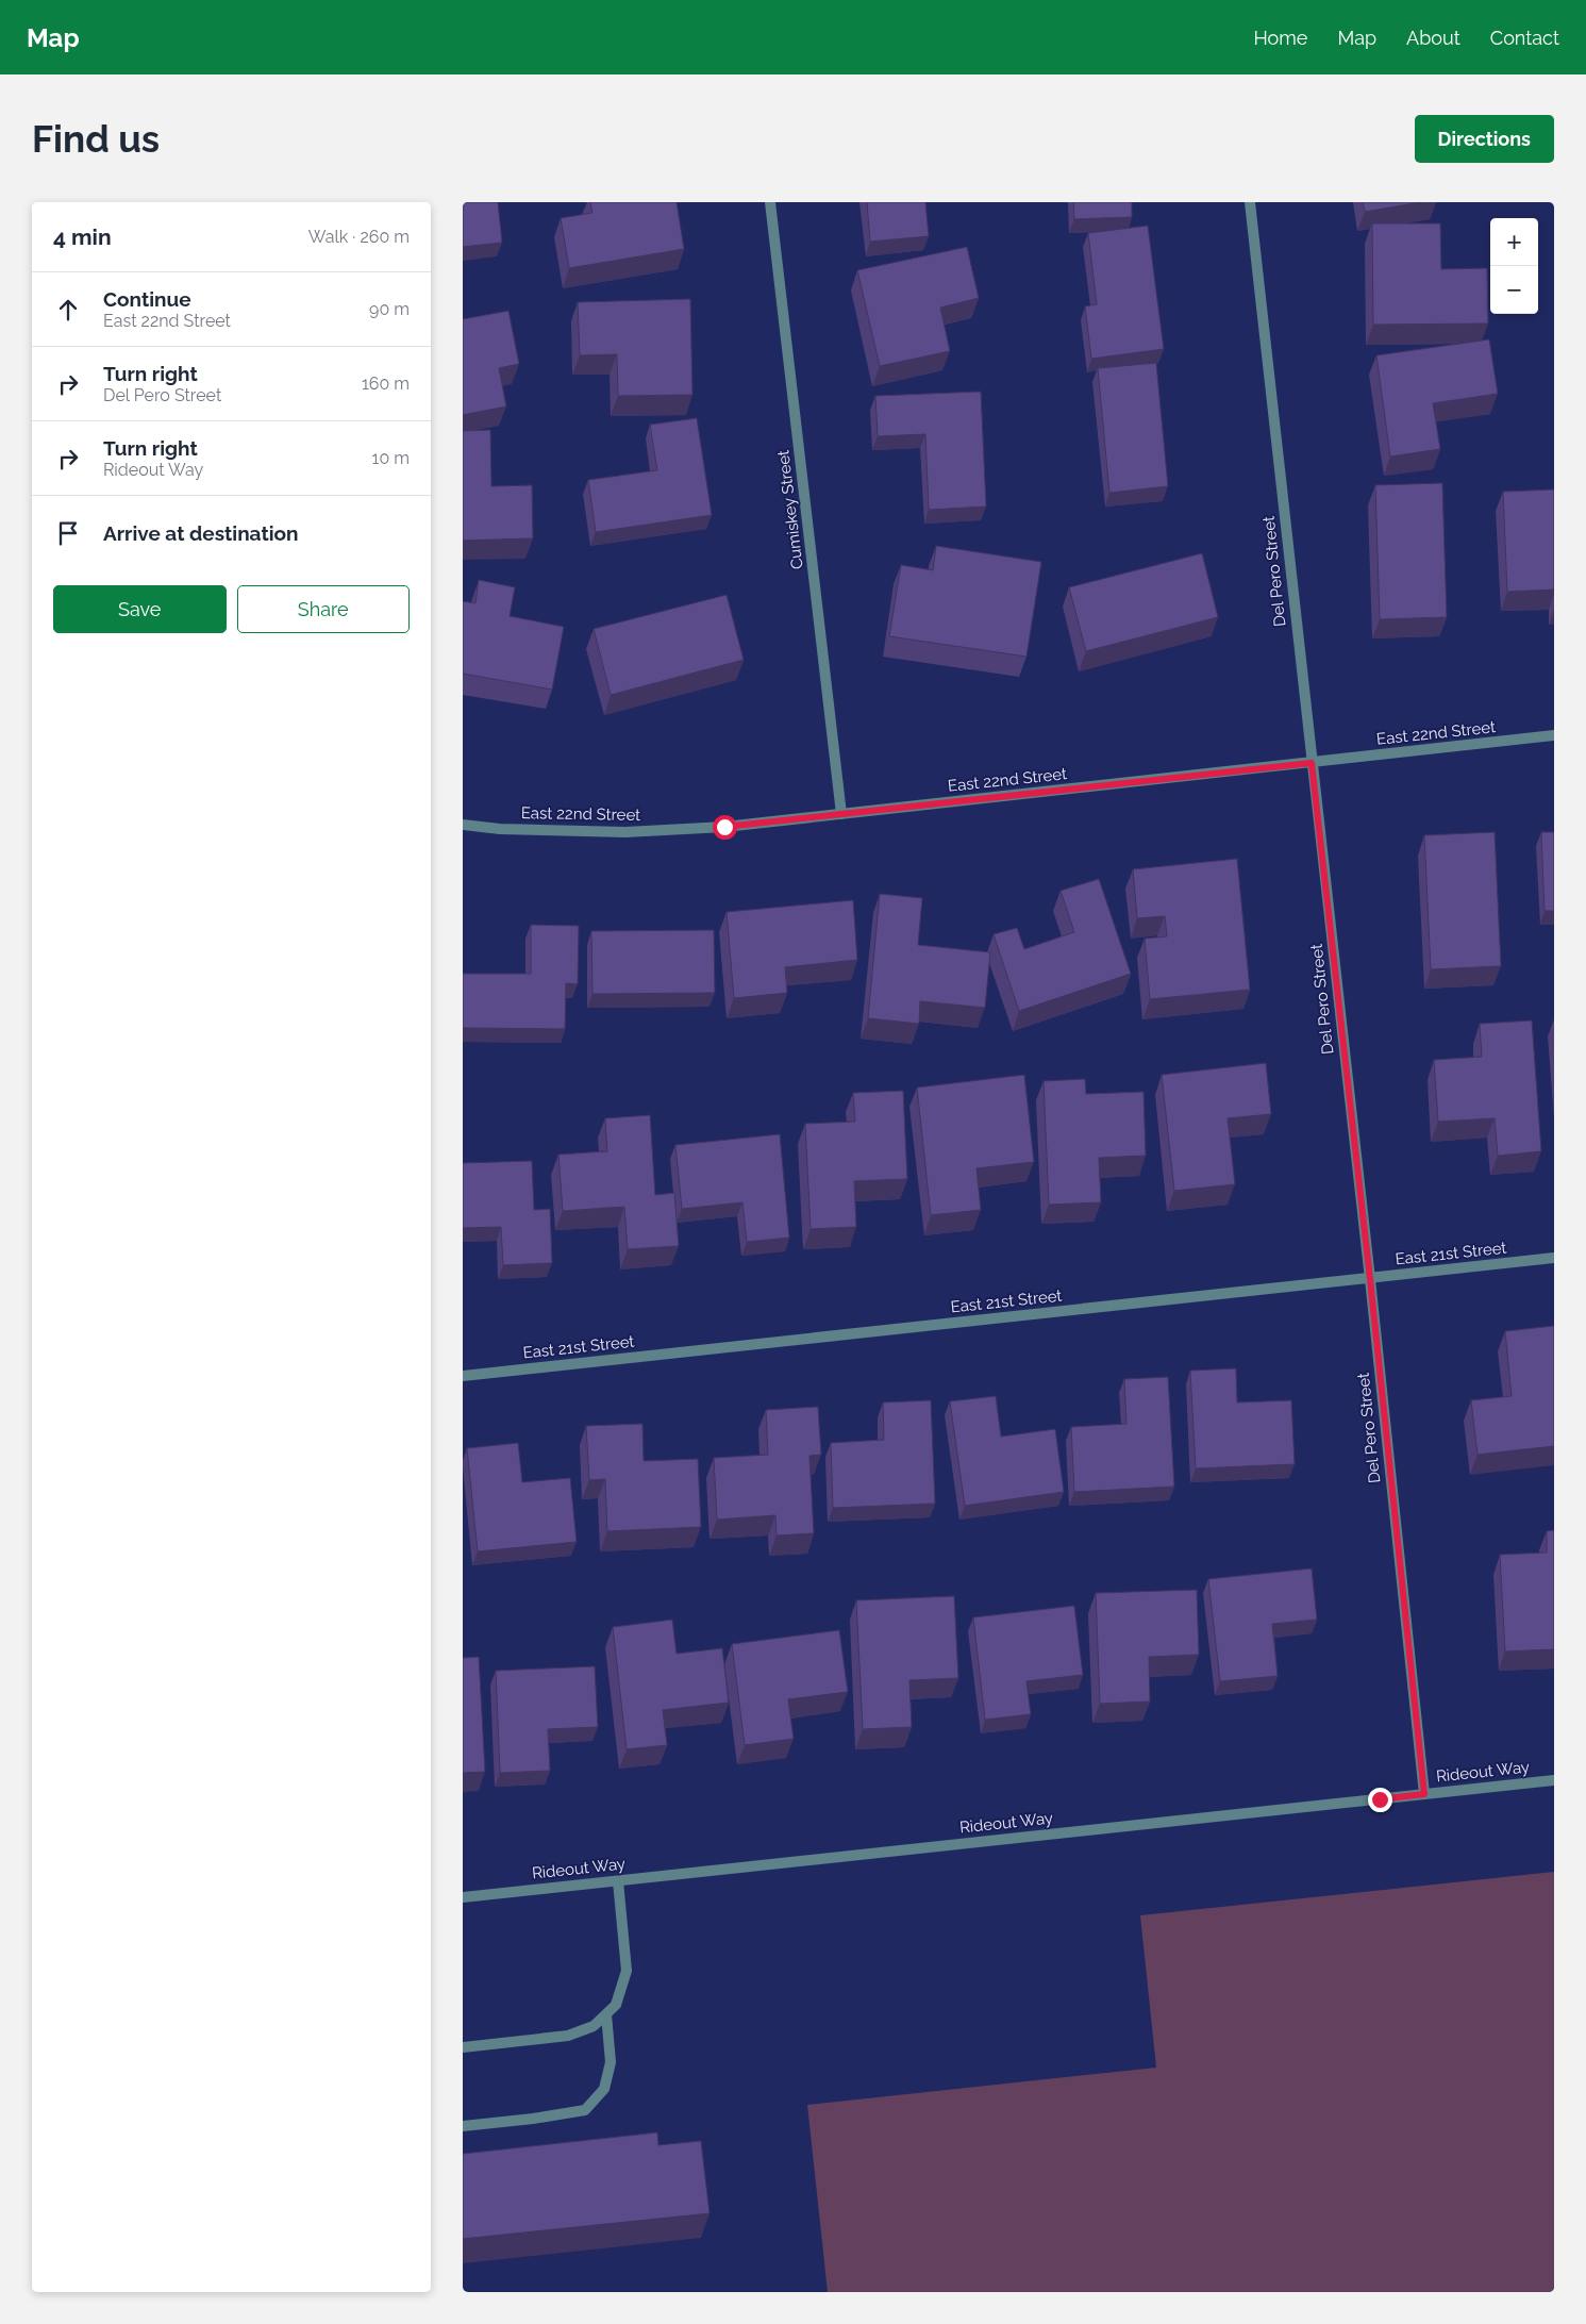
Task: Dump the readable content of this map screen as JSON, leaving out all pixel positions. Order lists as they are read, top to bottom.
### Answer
{
  "streets": {
    "street": [
      "Cumiskey Street",
      "Del Pero Street",
      "East 22nd Street",
      "East 21st Street",
      "Rideout Way"
    ]
  },
  "crossings": [
    ["Cumiskey Street", "East 22nd Street"],
    ["Del Pero Street", "East 22nd Street"],
    ["Del Pero Street", "East 21st Street"],
    ["Del Pero Street", "Rideout Way"]
  ],
  "page": {
    "header": "Map",
    "nav": [
      "Home",
      "Map",
      "About",
      "Contact"
    ],
    "buttons": [
      "Directions",
      ["Save", "Share"]
    ],
    "title": "Find us",
    "heading": ["4 min", "Walk · 260 m"],
    "map_buttons": ["+", "−"],
    "list": [
      ["Continue", "East 22nd Street", "90 m"],
      ["Turn right", "Del Pero Street", "160 m"],
      ["Turn right", "Rideout Way", "10 m"],
      "Arrive at destination"
    ]
  }
}
